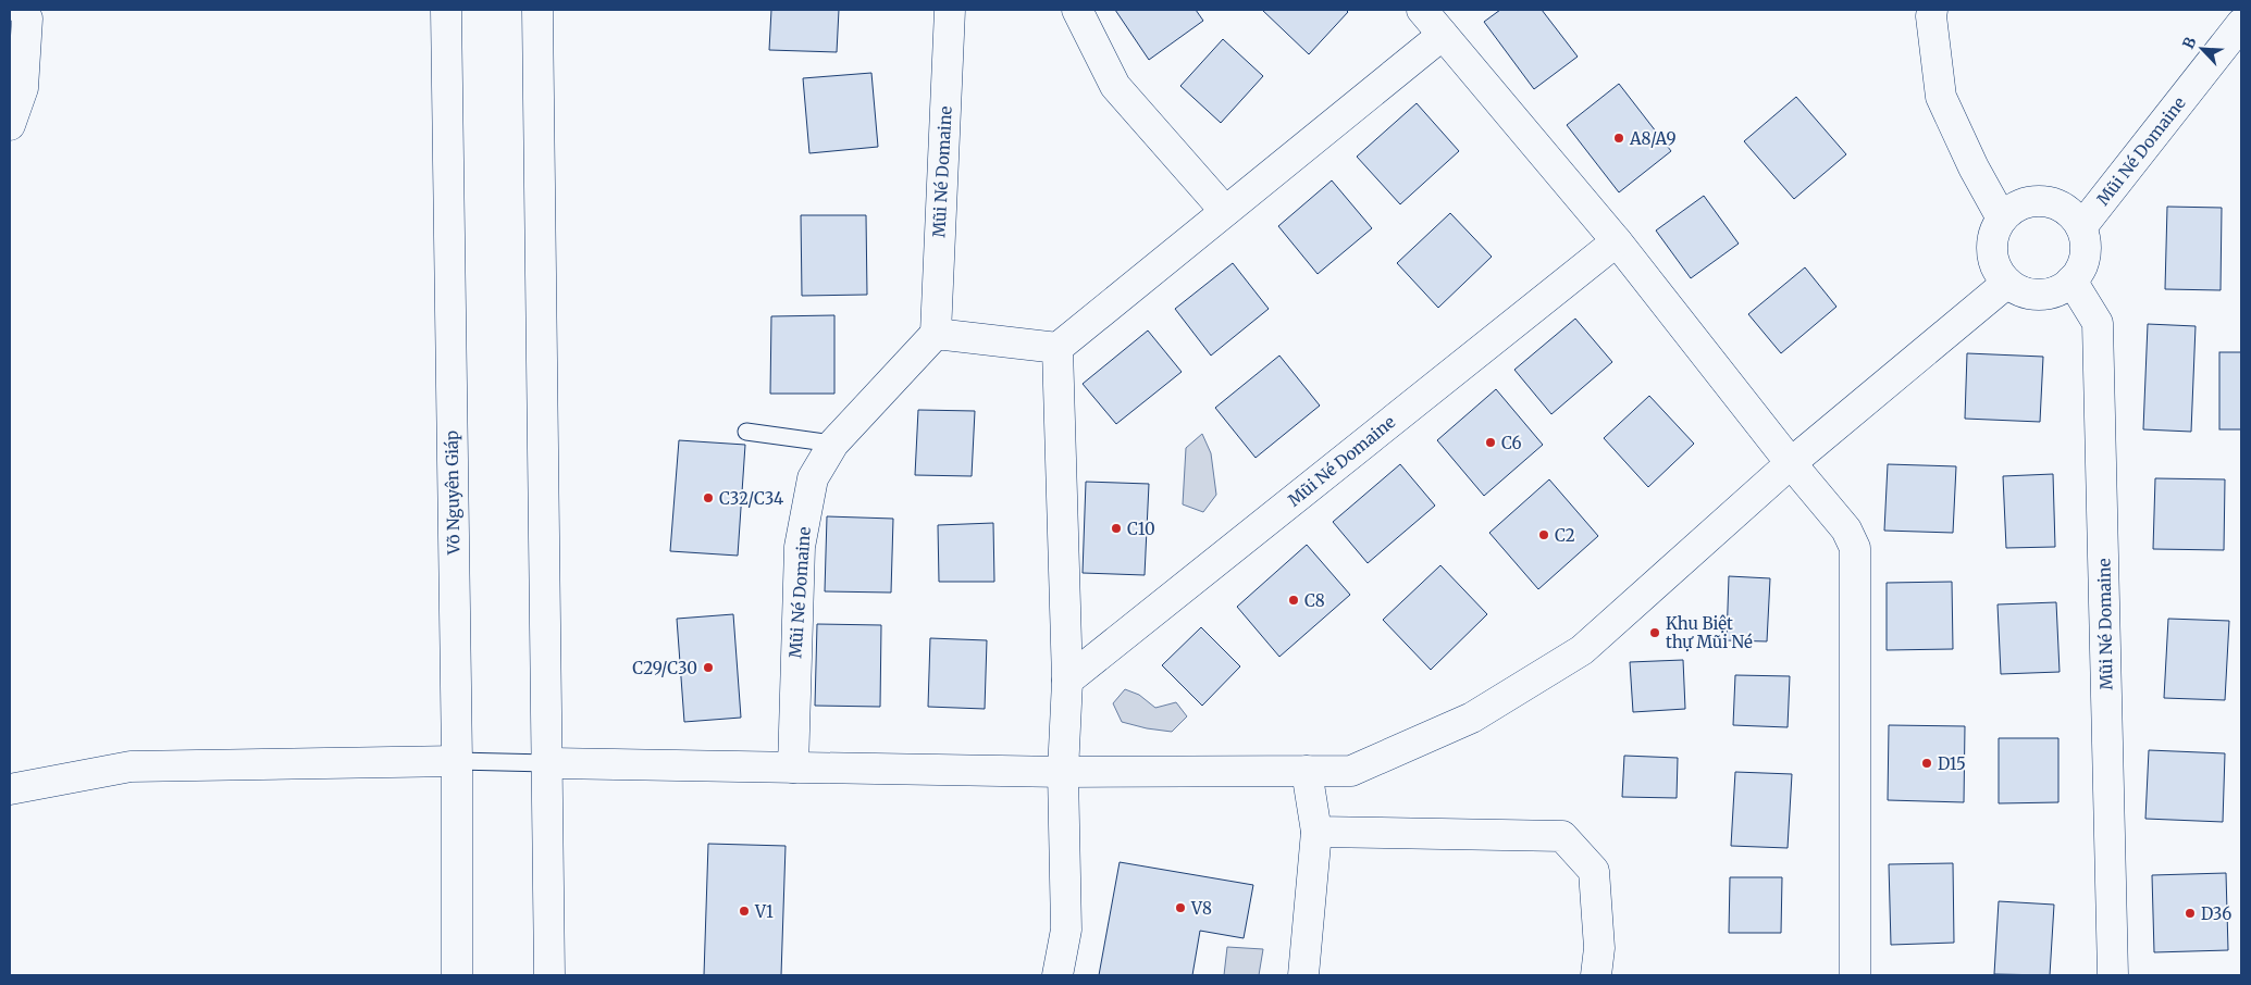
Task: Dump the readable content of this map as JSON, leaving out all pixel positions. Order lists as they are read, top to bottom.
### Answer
{
  "streets": {
    "street": ["Mũi Né Domaine", "Võ Nguyên Giáp"]
  },
  "places": [
    "A8/A9",
    "C6",
    "C32/C34",
    "C10",
    "C2",
    "C8",
    "Khu Biệt thự Mũi Né",
    "C29/C30",
    "D15",
    "V8",
    "V1",
    "D36"
  ],
  "north": "top left"
}
